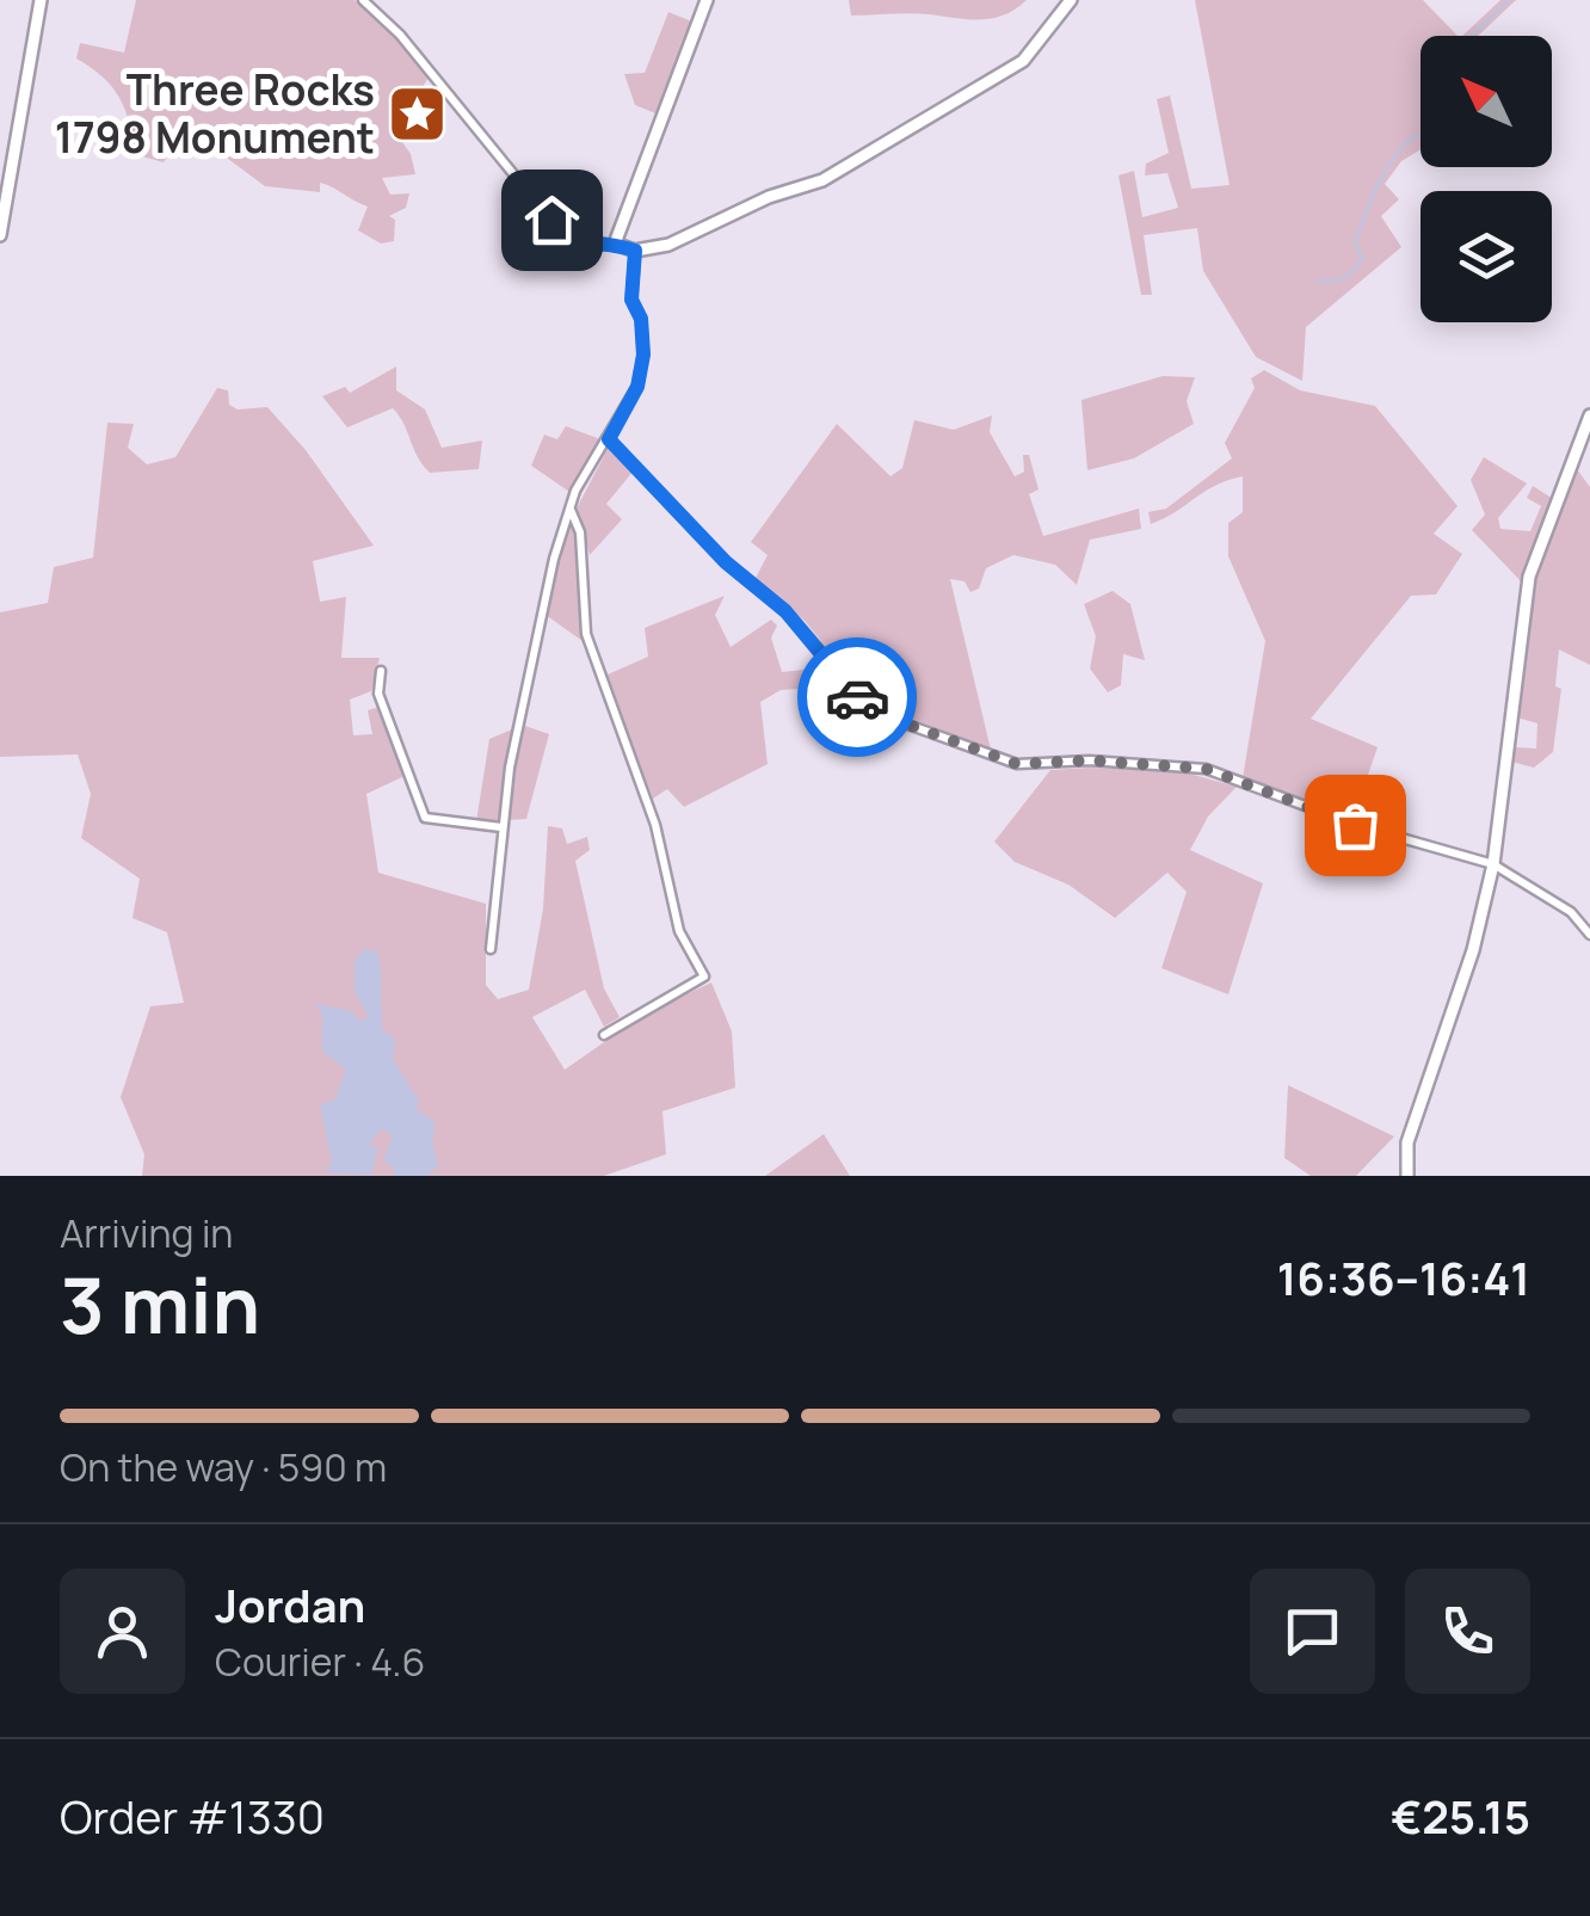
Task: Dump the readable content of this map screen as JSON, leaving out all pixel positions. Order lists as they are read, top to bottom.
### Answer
{
  "places": {
    "place": ["Three Rocks 1798 Monument"]
  },
  "north": "top left",
  "page": {
    "heading": ["3 min", "Arriving in", "16:36–16:41"],
    "panel": [
      "Jordan",
      "Courier · 4.6",
      "Order #1330",
      "€25.15"
    ],
    "bar": "On the way · 590 m"
  }
}
